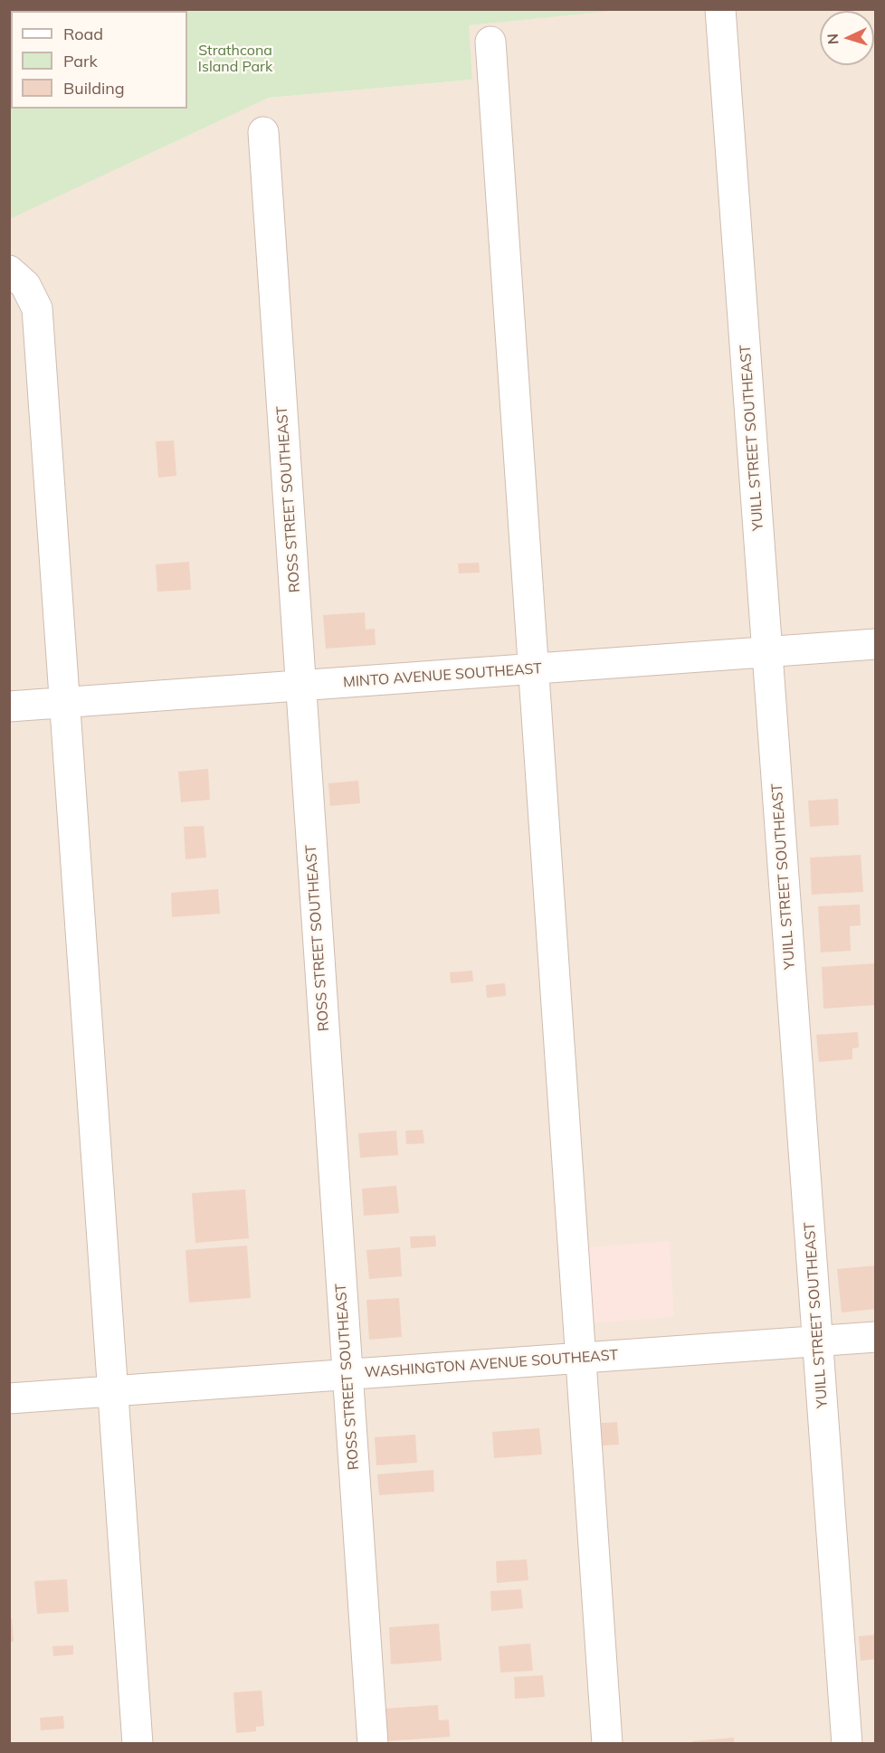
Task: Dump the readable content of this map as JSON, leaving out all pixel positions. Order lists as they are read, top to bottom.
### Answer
{
  "streets": {
    "street": [
      "YUILL STREET SOUTHEAST",
      "ROSS STREET SOUTHEAST",
      "MINTO AVENUE SOUTHEAST",
      "WASHINGTON AVENUE SOUTHEAST"
    ]
  },
  "crossings": [
    ["YUILL STREET SOUTHEAST", "MINTO AVENUE SOUTHEAST"],
    ["YUILL STREET SOUTHEAST", "WASHINGTON AVENUE SOUTHEAST"],
    ["ROSS STREET SOUTHEAST", "MINTO AVENUE SOUTHEAST"],
    ["ROSS STREET SOUTHEAST", "WASHINGTON AVENUE SOUTHEAST"]
  ],
  "parks": ["Strathcona Island Park"],
  "legend": ["Road", "Park", "Building"],
  "north": "left"
}
